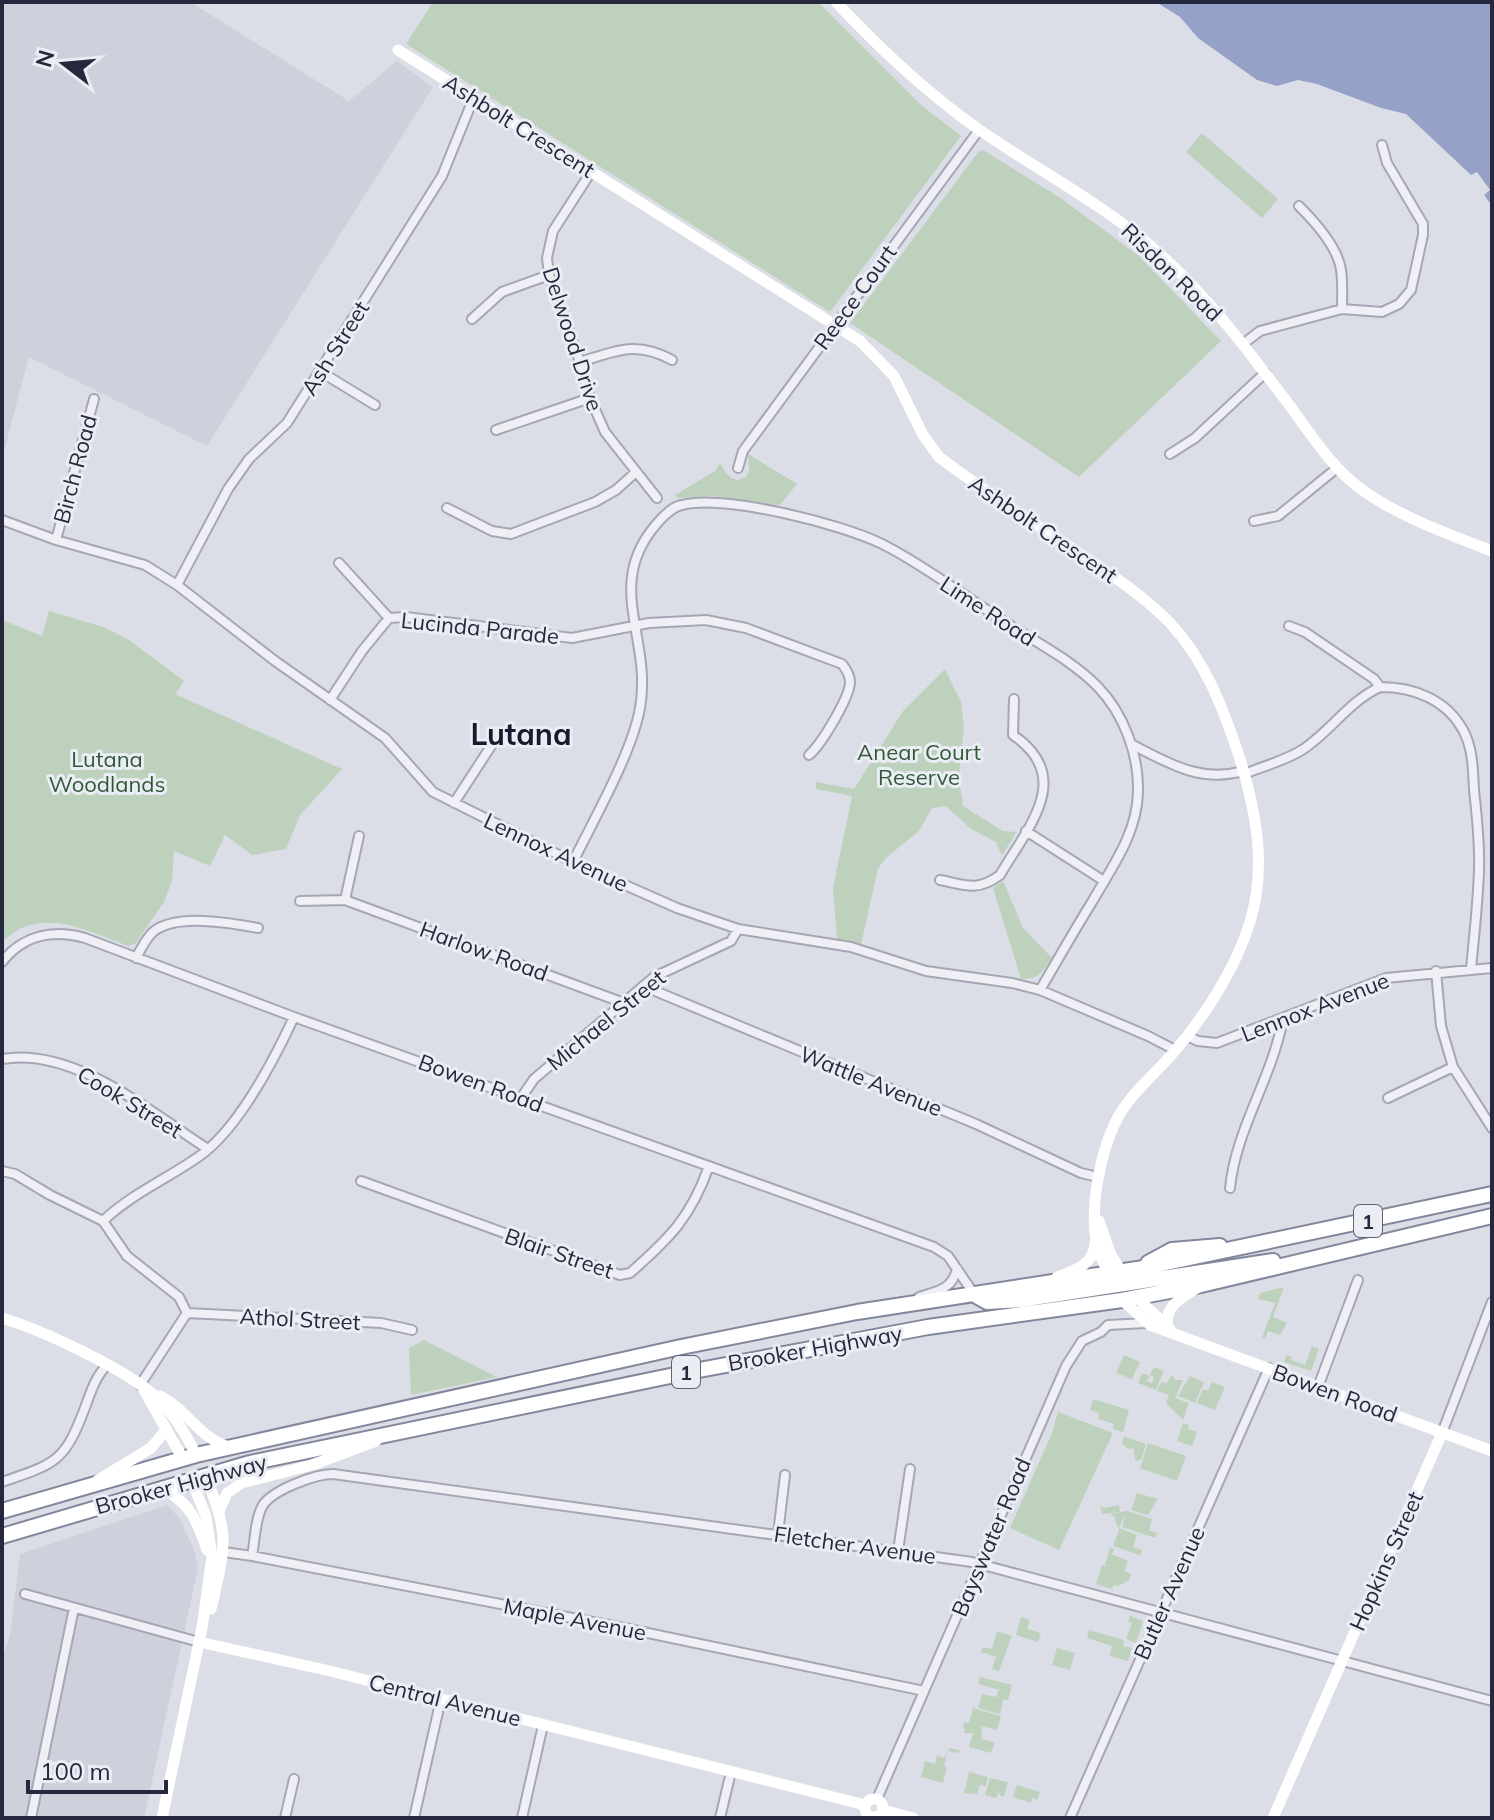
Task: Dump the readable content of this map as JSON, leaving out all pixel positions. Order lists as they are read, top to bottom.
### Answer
{
  "streets": {
    "highway": ["1", "Brooker Highway"],
    "street": [
      "Ashbolt Crescent",
      "Risdon Road",
      "Reece Court",
      "Delwood Drive",
      "Ash Street",
      "Birch Road",
      "Lime Road",
      "Lucinda Parade",
      "Lennox Avenue",
      "Harlow Road",
      "Michael Street",
      "Wattle Avenue",
      "Bowen Road",
      "Cook Street",
      "Blair Street",
      "Athol Street",
      "Bayswater Road",
      "Fletcher Avenue",
      "Hopkins Street",
      "Butler Avenue",
      "Maple Avenue",
      "Central Avenue"
    ]
  },
  "crossings": [
    ["Ashbolt Crescent", "Reece Court"],
    ["Ashbolt Crescent", "Delwood Drive"],
    ["Ashbolt Crescent", "Ash Street"],
    ["Ashbolt Crescent", "Lennox Avenue"],
    ["Ashbolt Crescent", "Wattle Avenue"],
    ["Ashbolt Crescent", "Bowen Road"],
    ["Ashbolt Crescent", "Brooker Highway"],
    ["Risdon Road", "Reece Court"],
    ["Ash Street", "Lennox Avenue"],
    ["Birch Road", "Lennox Avenue"],
    ["Lime Road", "Lucinda Parade"],
    ["Lime Road", "Lennox Avenue"],
    ["Lucinda Parade", "Lennox Avenue"],
    ["Lennox Avenue", "Michael Street"],
    ["Harlow Road", "Michael Street"],
    ["Michael Street", "Wattle Avenue"],
    ["Michael Street", "Bowen Road"],
    ["Bowen Road", "Blair Street"],
    ["Bowen Road", "Brooker Highway"],
    ["Bowen Road", "Bayswater Road"],
    ["Bowen Road", "Hopkins Street"],
    ["Bowen Road", "Butler Avenue"],
    ["Bayswater Road", "Fletcher Avenue"],
    ["Bayswater Road", "Maple Avenue"],
    ["Fletcher Avenue", "Hopkins Street"],
    ["Fletcher Avenue", "Butler Avenue"],
    ["Fletcher Avenue", "Maple Avenue"]
  ],
  "districts": ["Lutana"],
  "parks": ["Anear Court Reserve", "Lutana Woodlands"],
  "scale_bar": "100 m",
  "north": "left"
}
